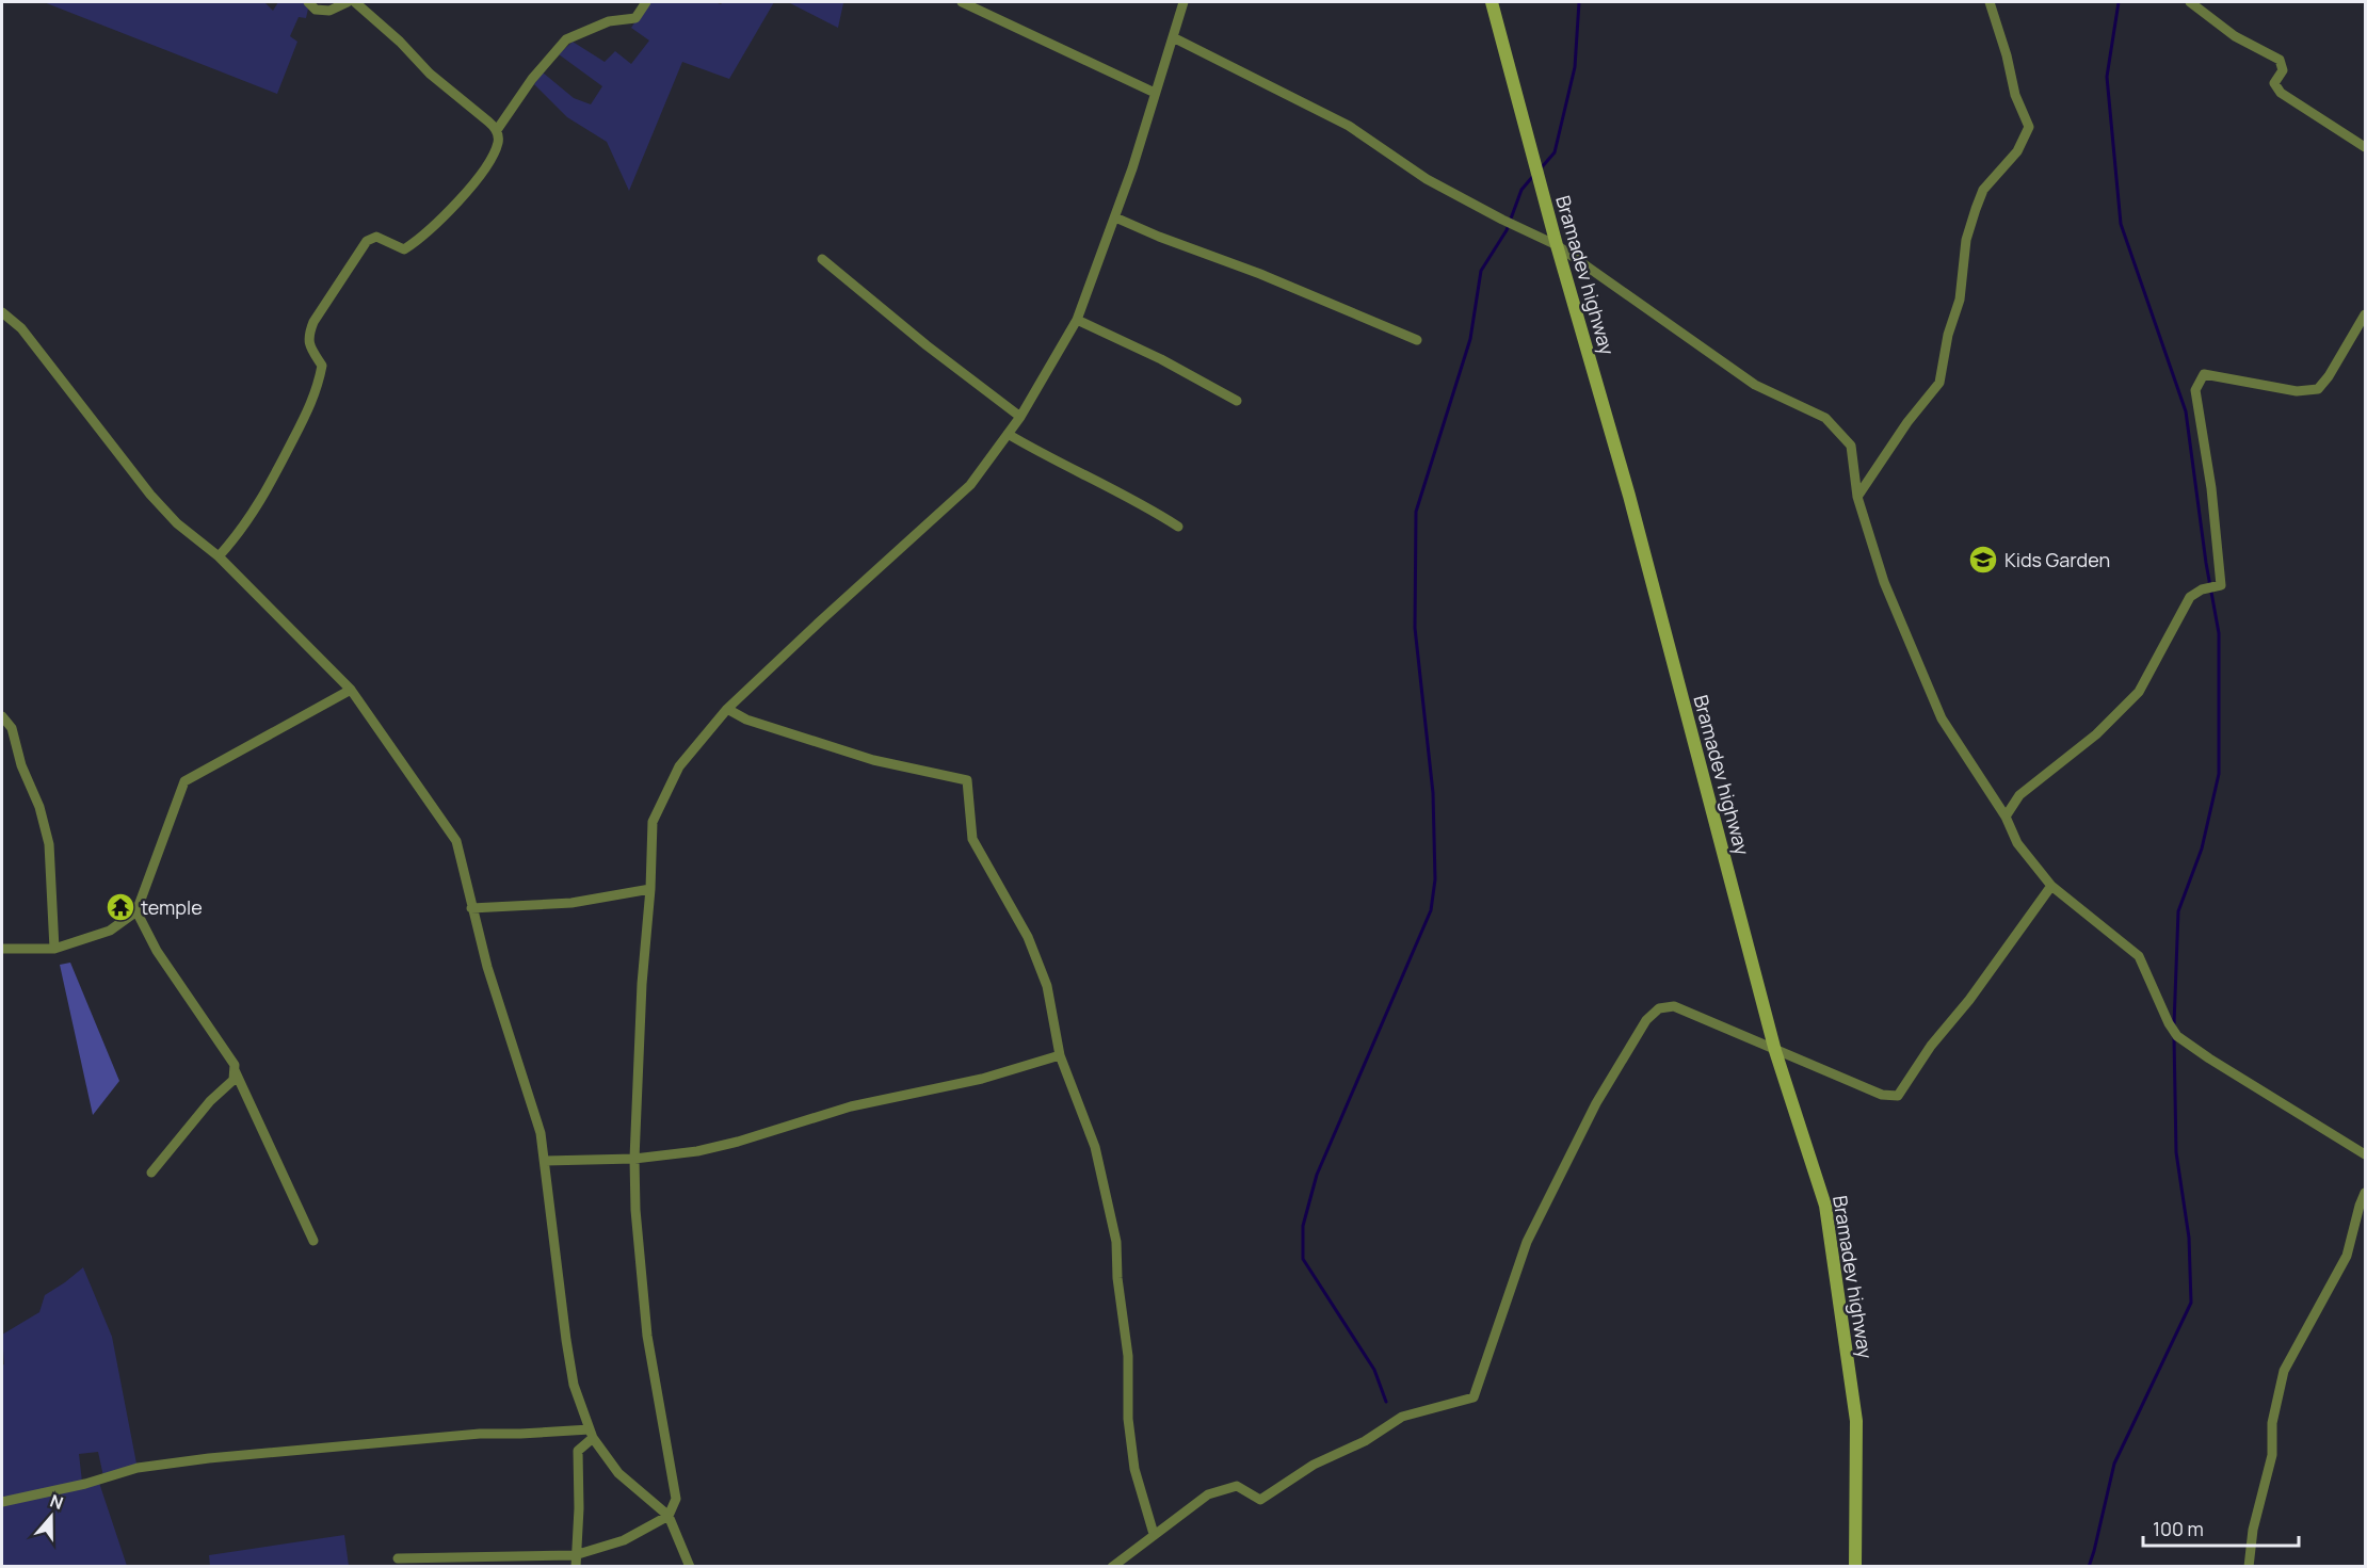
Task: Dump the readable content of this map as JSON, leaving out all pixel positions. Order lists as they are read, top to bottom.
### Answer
{
  "streets": {
    "street": ["Bramadev highway"]
  },
  "places": {
    "school or university": ["Kids Garden"],
    "temple": ["temple"]
  },
  "scale_bar": "100 m",
  "north": "top"
}
